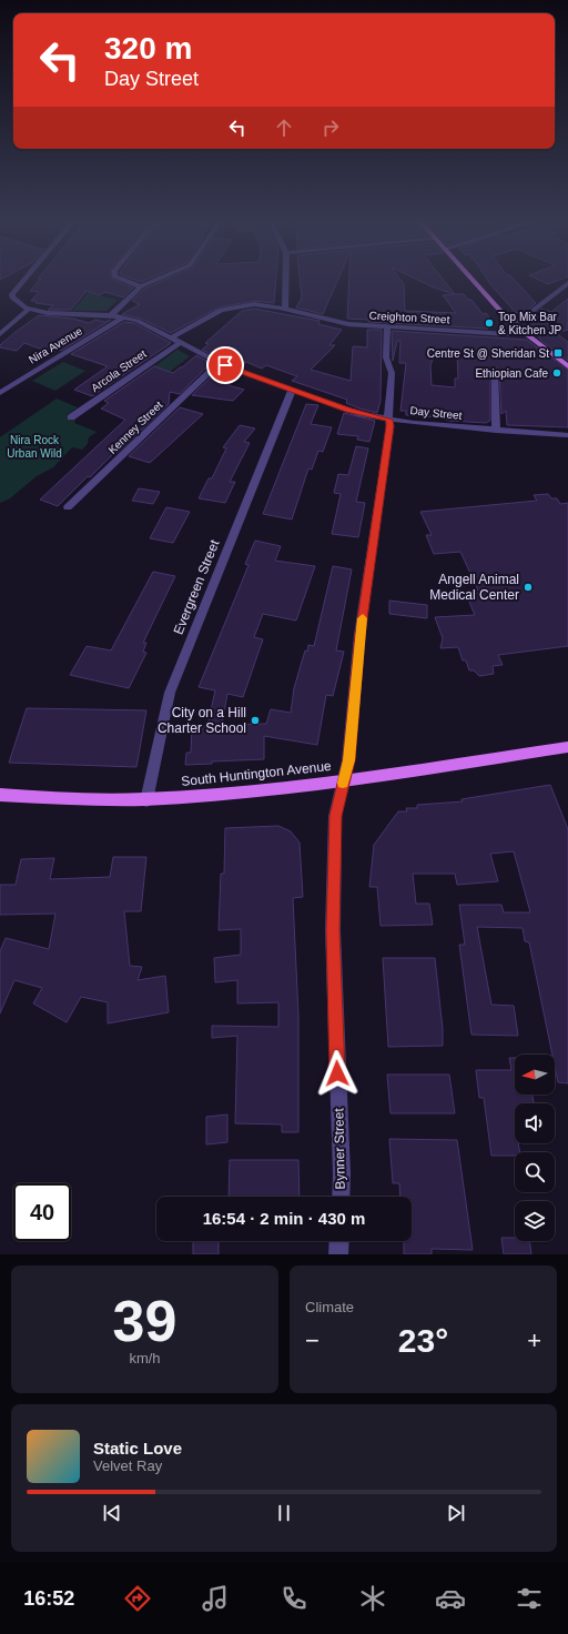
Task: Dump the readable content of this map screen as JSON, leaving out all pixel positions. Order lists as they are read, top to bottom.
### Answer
{
  "streets": {
    "main road": ["South Huntington Avenue"],
    "street": [
      "Creighton Street",
      "Nira Avenue",
      "Arcola Street",
      "Day Street",
      "Kenney Street",
      "Evergreen Street",
      "Bynner Street"
    ]
  },
  "crossings": [
    ["Creighton Street", "Day Street"],
    ["Creighton Street", "Bynner Street"],
    ["Nira Avenue", "Day Street"],
    ["Arcola Street", "Day Street"],
    ["Day Street", "Kenney Street"],
    ["Day Street", "Evergreen Street"],
    ["Day Street", "Bynner Street"],
    ["Evergreen Street", "South Huntington Avenue"],
    ["South Huntington Avenue", "Bynner Street"]
  ],
  "parks": ["Nira Rock Urban Wild"],
  "places": {
    "other": [
      "Top Mix Bar & Kitchen JP",
      "Ethiopian Cafe",
      "Angell Animal Medical Center",
      "City on a Hill Charter School"
    ],
    "transit": ["Centre St @ Sheridan St"]
  },
  "north": "left",
  "page": {
    "turn": ["320 m", "Day Street"],
    "limit": "40",
    "trip": "16:54 · 2 min · 430 m",
    "tile": [
      ["39", "km/h"],
      "Climate"
    ],
    "heat": ["−", "23°", "+"],
    "song": ["Static Love", "Velvet Ray"],
    "tabs": "16:52"
  }
}
